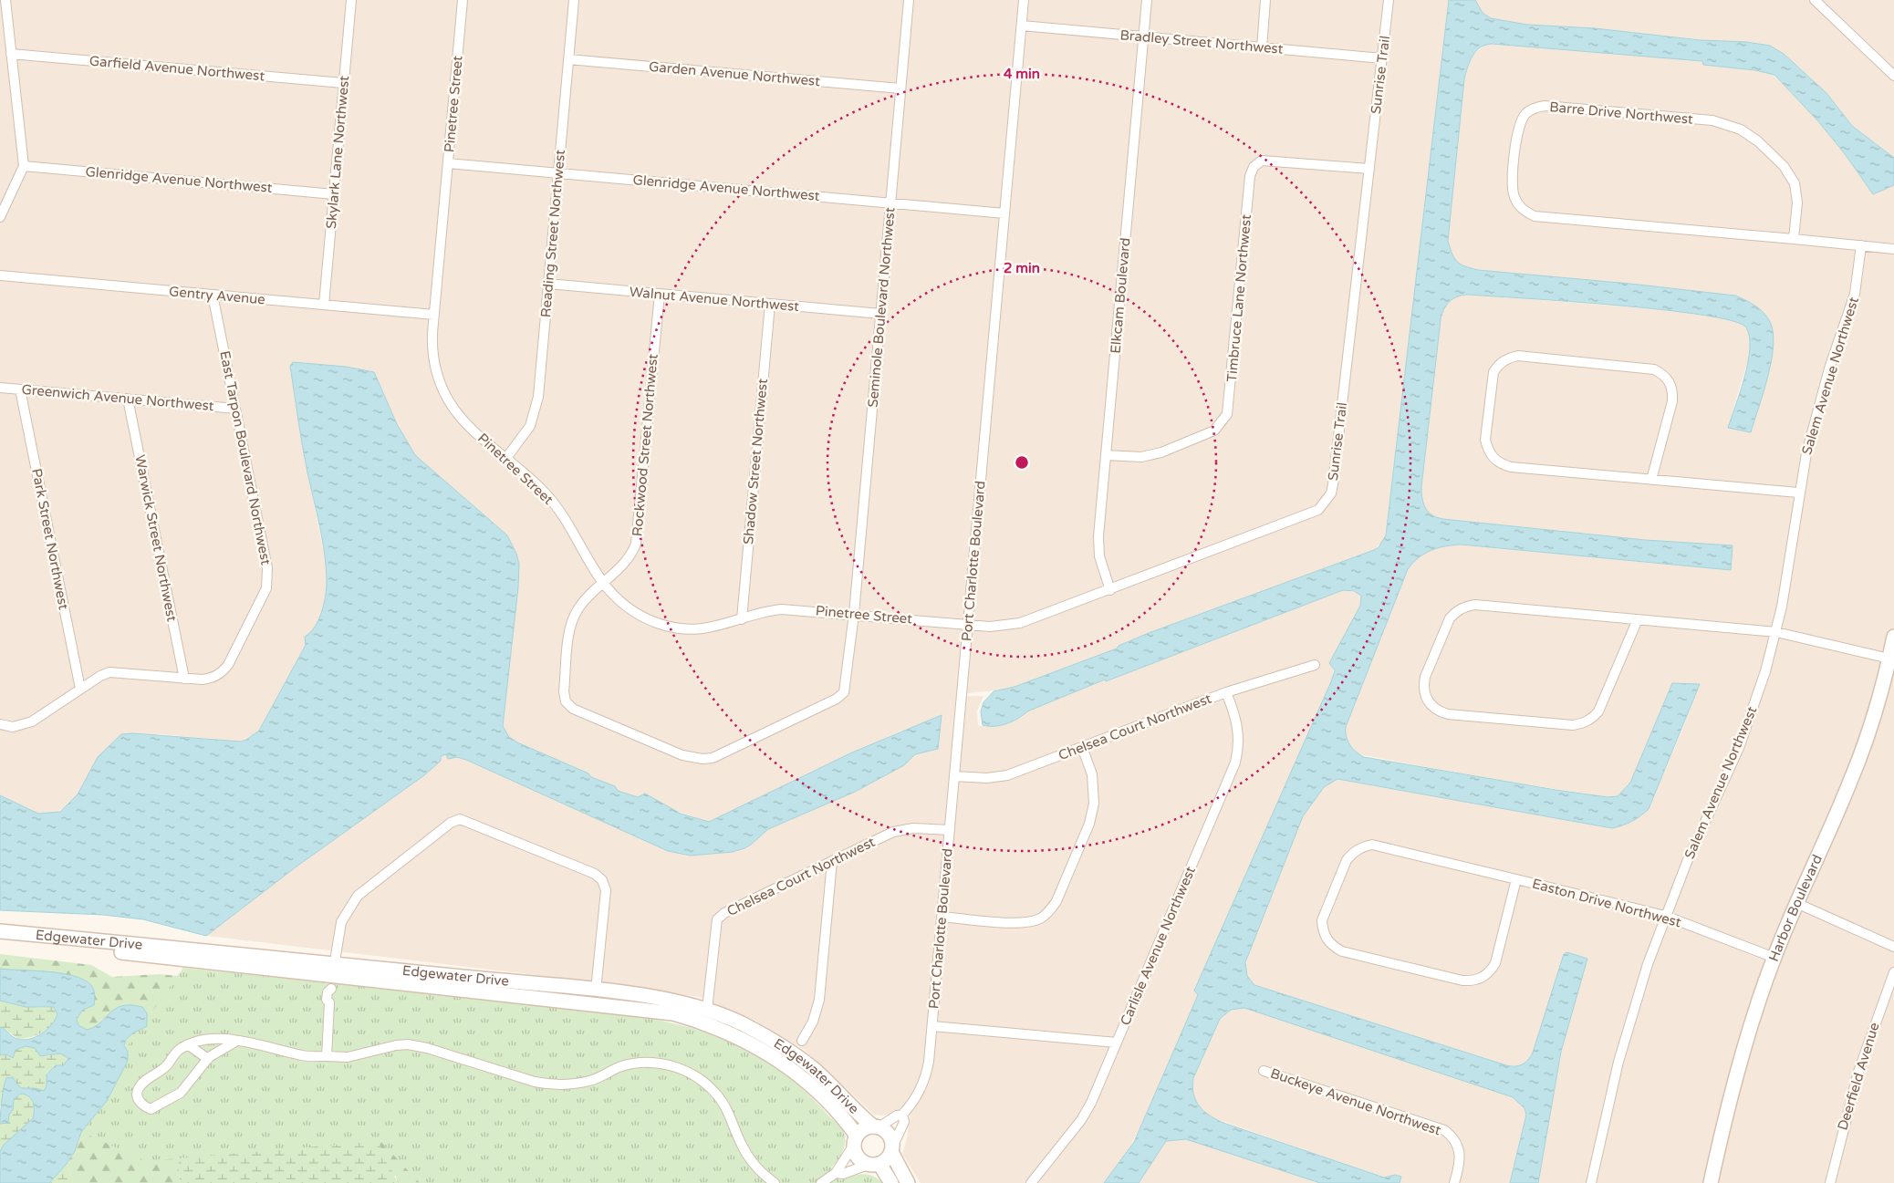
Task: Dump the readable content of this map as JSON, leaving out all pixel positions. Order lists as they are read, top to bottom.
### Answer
{
  "streets": {
    "street": [
      "Bradley Street Northwest",
      "Garfield Avenue Northwest",
      "Garden Avenue Northwest",
      "Sunrise Trail",
      "Pinetree Street",
      "Barre Drive Northwest",
      "Skylark Lane Northwest",
      "Glenridge Avenue Northwest",
      "Reading Street Northwest",
      "Gentry Avenue",
      "Elkcam Boulevard",
      "Timbruce Lane Northwest",
      "Walnut Avenue Northwest",
      "Seminole Boulevard Northwest",
      "Salem Avenue Northwest",
      "Greenwich Avenue Northwest",
      "Rockwood Street Northwest",
      "East Tarpon Boulevard Northwest",
      "Shadow Street Northwest",
      "Warwick Street Northwest",
      "Park Street Northwest",
      "Port Charlotte Boulevard",
      "Chelsea Court Northwest",
      "Easton Drive Northwest",
      "Harbor Boulevard",
      "Edgewater Drive",
      "Carlisle Avenue Northwest",
      "Deerfield Avenue",
      "Buckeye Avenue Northwest"
    ]
  },
  "crossings": [
    ["Bradley Street Northwest", "Sunrise Trail"],
    ["Bradley Street Northwest", "Elkcam Boulevard"],
    ["Bradley Street Northwest", "Port Charlotte Boulevard"],
    ["Garfield Avenue Northwest", "Skylark Lane Northwest"],
    ["Garden Avenue Northwest", "Reading Street Northwest"],
    ["Garden Avenue Northwest", "Seminole Boulevard Northwest"],
    ["Sunrise Trail", "Pinetree Street"],
    ["Sunrise Trail", "Elkcam Boulevard"],
    ["Sunrise Trail", "Timbruce Lane Northwest"],
    ["Sunrise Trail", "Port Charlotte Boulevard"],
    ["Pinetree Street", "Glenridge Avenue Northwest"],
    ["Pinetree Street", "Reading Street Northwest"],
    ["Pinetree Street", "Gentry Avenue"],
    ["Pinetree Street", "Seminole Boulevard Northwest"],
    ["Pinetree Street", "Rockwood Street Northwest"],
    ["Pinetree Street", "Shadow Street Northwest"],
    ["Pinetree Street", "Port Charlotte Boulevard"],
    ["Barre Drive Northwest", "Salem Avenue Northwest"],
    ["Skylark Lane Northwest", "Glenridge Avenue Northwest"],
    ["Skylark Lane Northwest", "Gentry Avenue"],
    ["Glenridge Avenue Northwest", "Reading Street Northwest"],
    ["Glenridge Avenue Northwest", "Seminole Boulevard Northwest"],
    ["Glenridge Avenue Northwest", "Port Charlotte Boulevard"],
    ["Reading Street Northwest", "Walnut Avenue Northwest"],
    ["Gentry Avenue", "East Tarpon Boulevard Northwest"],
    ["Elkcam Boulevard", "Timbruce Lane Northwest"],
    ["Walnut Avenue Northwest", "Seminole Boulevard Northwest"],
    ["Walnut Avenue Northwest", "Rockwood Street Northwest"],
    ["Walnut Avenue Northwest", "Shadow Street Northwest"],
    ["Seminole Boulevard Northwest", "Rockwood Street Northwest"],
    ["Salem Avenue Northwest", "Easton Drive Northwest"],
    ["Greenwich Avenue Northwest", "East Tarpon Boulevard Northwest"],
    ["Greenwich Avenue Northwest", "Warwick Street Northwest"],
    ["Greenwich Avenue Northwest", "Park Street Northwest"],
    ["East Tarpon Boulevard Northwest", "Warwick Street Northwest"],
    ["East Tarpon Boulevard Northwest", "Park Street Northwest"],
    ["Port Charlotte Boulevard", "Chelsea Court Northwest"],
    ["Port Charlotte Boulevard", "Edgewater Drive"],
    ["Chelsea Court Northwest", "Edgewater Drive"],
    ["Chelsea Court Northwest", "Carlisle Avenue Northwest"],
    ["Easton Drive Northwest", "Harbor Boulevard"]
  ],
  "rings": ["4 min", "2 min"]
}
